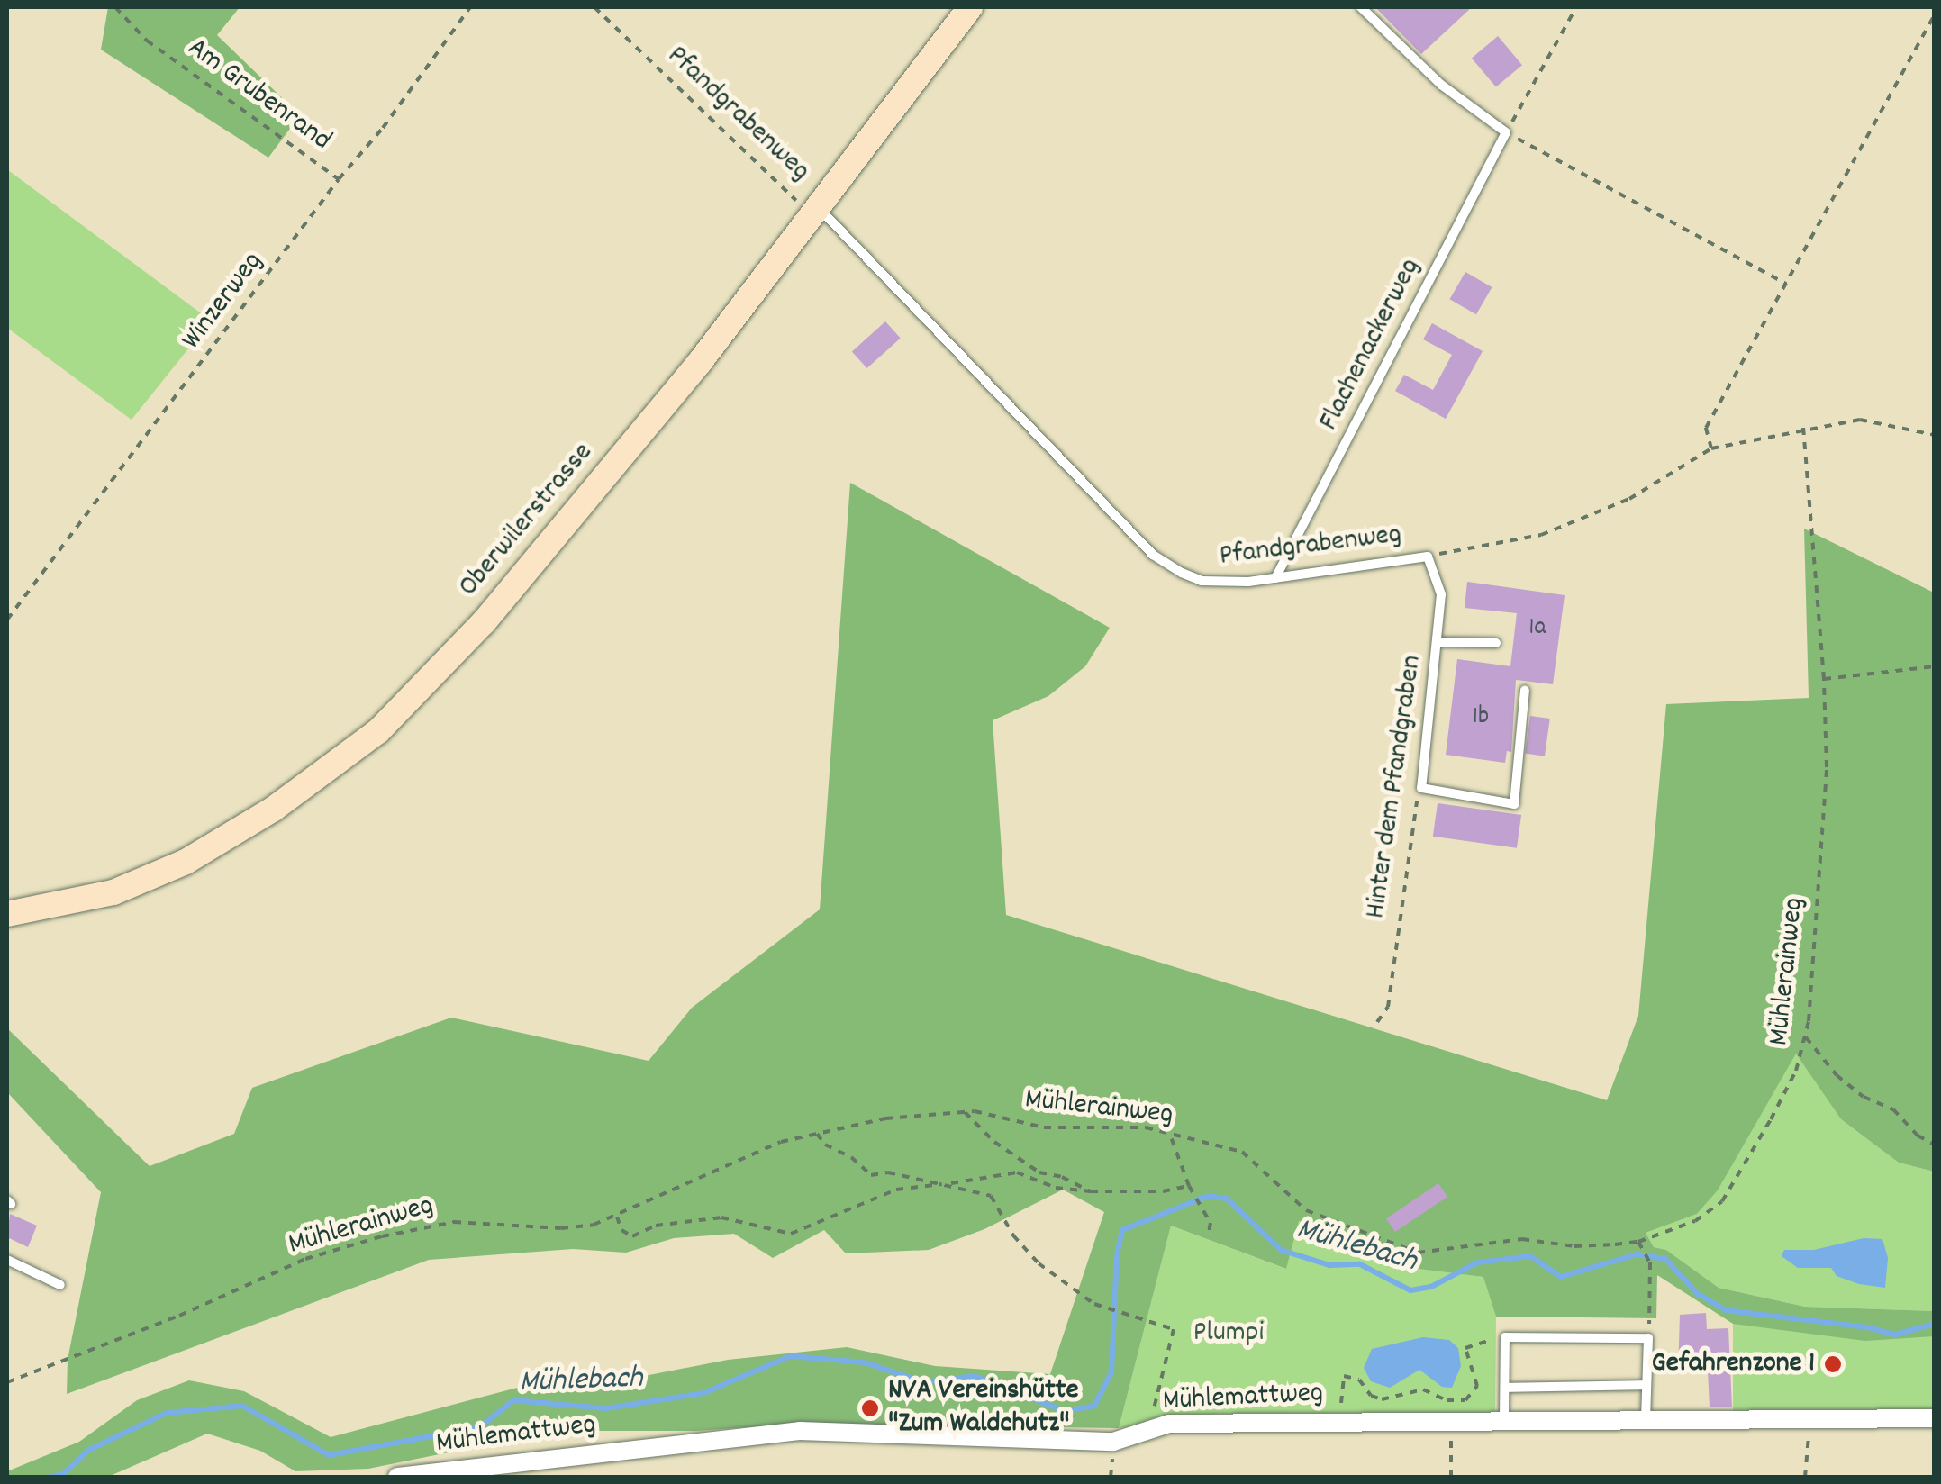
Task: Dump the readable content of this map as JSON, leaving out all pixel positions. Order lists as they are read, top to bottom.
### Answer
{
  "streets": {
    "street": ["Oberwilerstrasse", "Mühlemattweg"],
    "lane": ["Pfandgrabenweg", "Flachenackerweg", "Hinter dem Pfandgraben"],
    "path": ["Am Grubenrand", "Winzerweg", "Mühlerainweg"]
  },
  "crossings": [
    ["Am Grubenrand", "Winzerweg"],
    ["Pfandgrabenweg", "Flachenackerweg"],
    ["Pfandgrabenweg", "Oberwilerstrasse"],
    ["Pfandgrabenweg", "Hinter dem Pfandgraben"],
    ["Pfandgrabenweg", "Mühlerainweg"]
  ],
  "water": ["Mühlebach"],
  "parks": ["Plumpi"],
  "places": ["Gefahrenzone 1", "NVA Vereinshütte \"Zum Waldchutz\""],
  "house_numbers": ["1a", "1b"]
}
